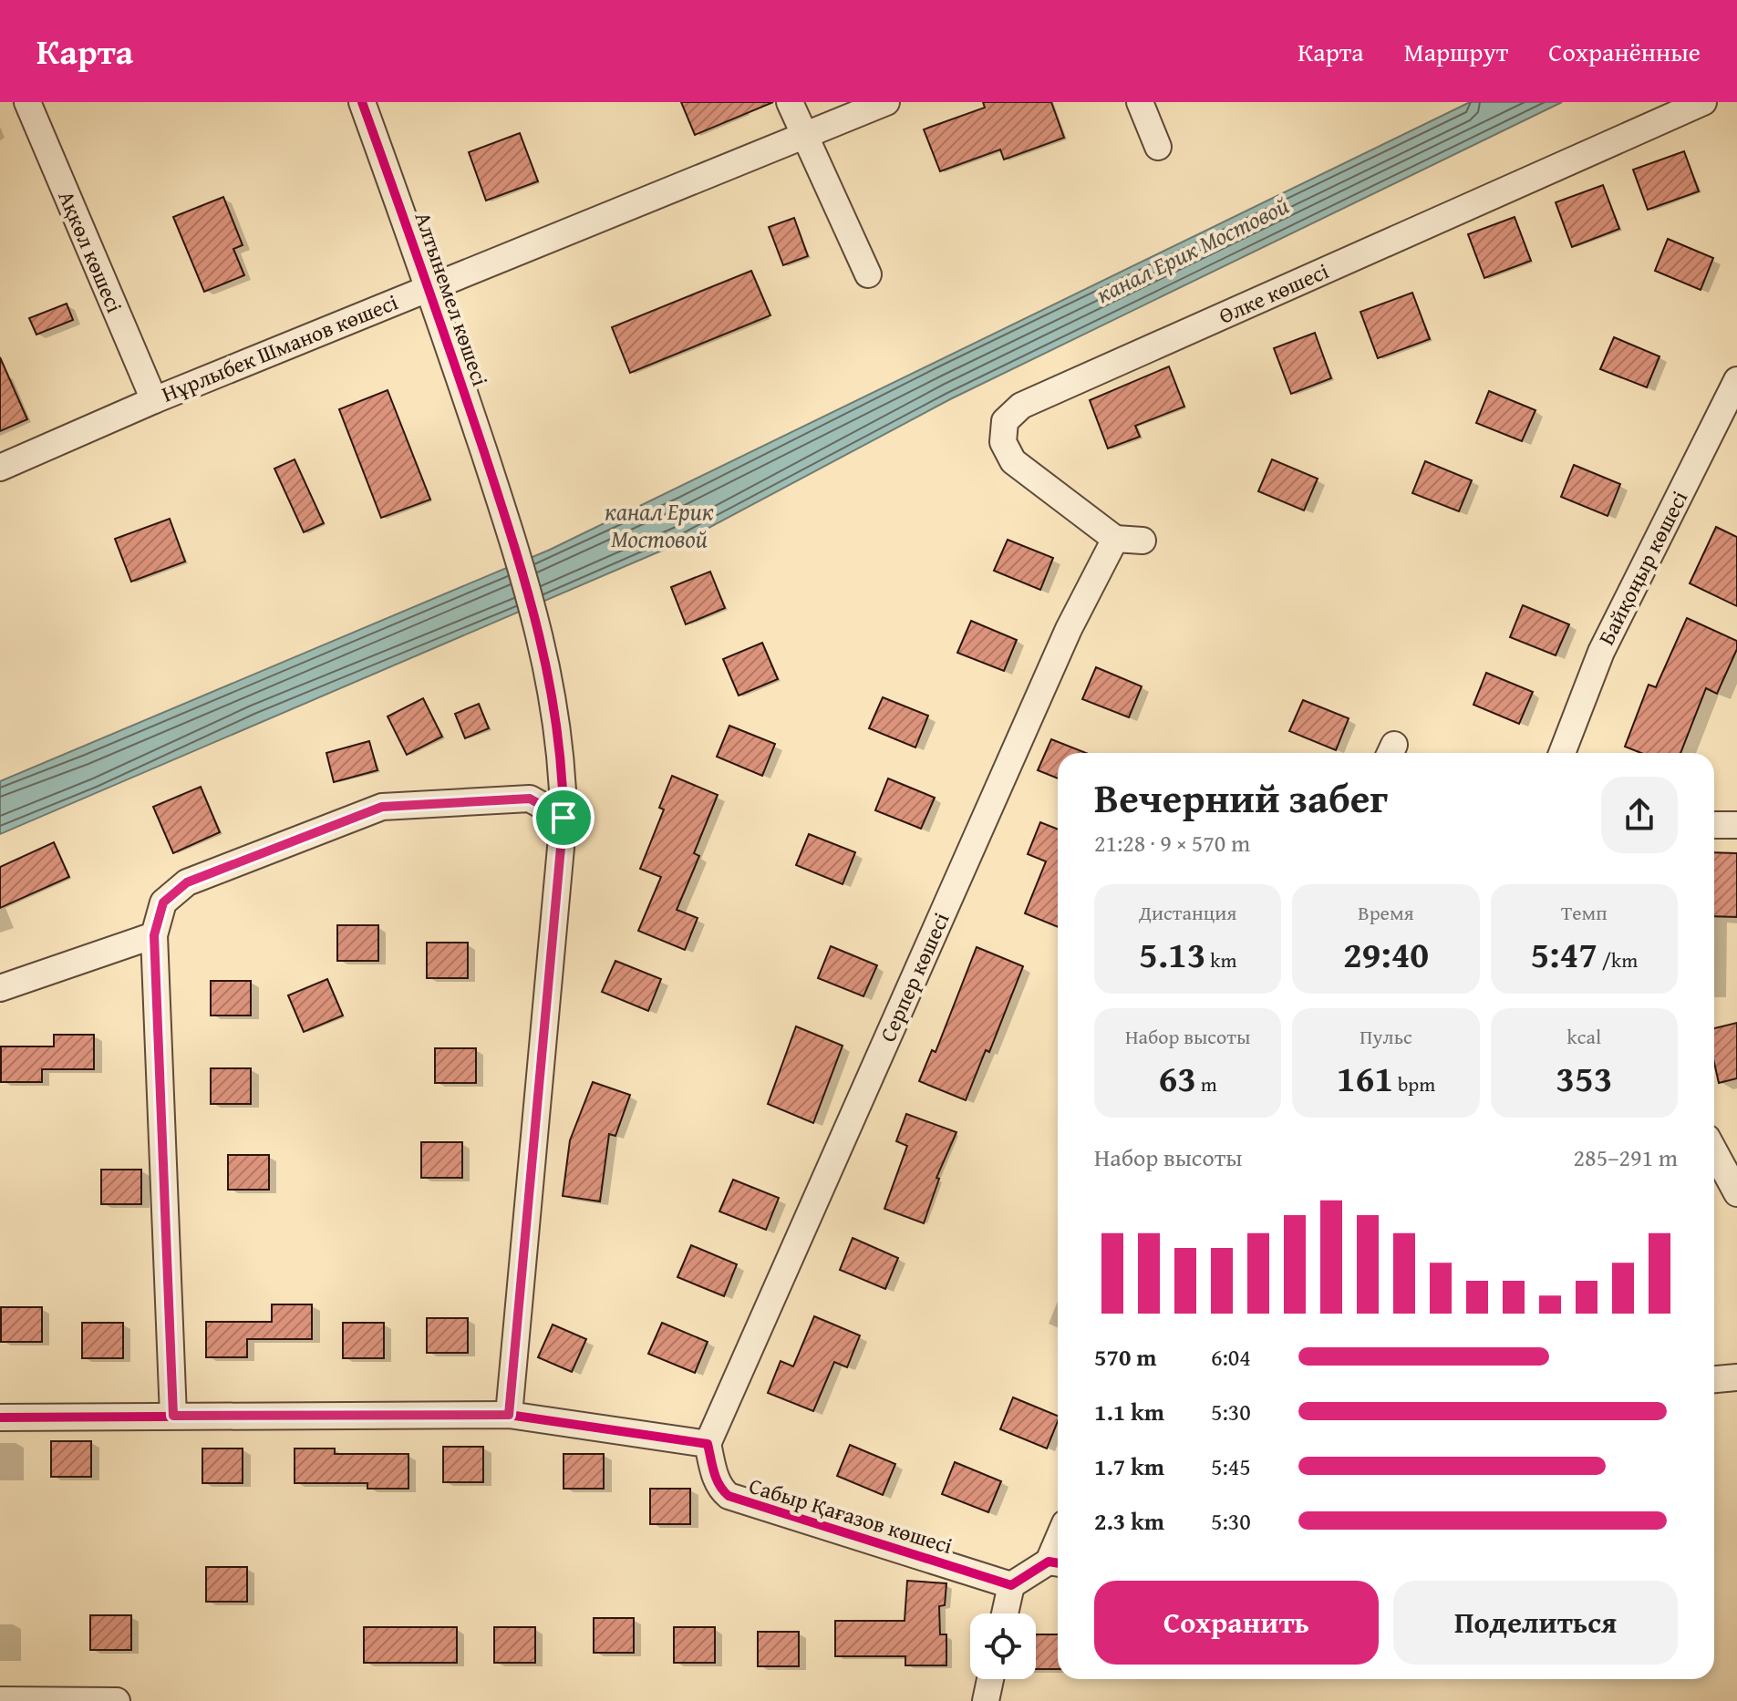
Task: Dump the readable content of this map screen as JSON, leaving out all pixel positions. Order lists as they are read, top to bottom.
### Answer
{
  "streets": {
    "street": [
      "Ақкөл көшесі",
      "Өлке көшесі",
      "Алтынемел көшесі",
      "Нұрлыбек Шманов көшесі",
      "Байқоңыр көшесi",
      "Серпер көшесі",
      "Сабыр Қағазов көшесі"
    ]
  },
  "crossings": [
    ["Ақкөл көшесі", "Нұрлыбек Шманов көшесі"],
    ["Өлке көшесі", "Серпер көшесі"],
    ["Алтынемел көшесі", "Нұрлыбек Шманов көшесі"],
    ["Серпер көшесі", "Сабыр Қағазов көшесі"]
  ],
  "water": ["канал Ерик Мостовой"],
  "page": {
    "header": "Карта",
    "nav": ["Карта", "Маршрут", "Сохранённые"],
    "heading": ["Вечерний забег", "21:28 · 9 × 570 m"],
    "stats": [
      ["Дистанция", "5.13 km"],
      ["Время", "29:40"],
      ["Темп", "5:47 /km"],
      ["Набор высоты", "63 m"],
      ["Пульс", "161 bpm"],
      ["kcal", "353"]
    ],
    "chart": ["Набор высоты", "285–291 m"],
    "list": [
      {
        "name": "570 m",
        "note": "6:04"
      },
      {
        "name": "1.1 km",
        "note": "5:30"
      },
      {
        "name": "1.7 km",
        "note": "5:45"
      },
      {
        "name": "2.3 km",
        "note": "5:30"
      }
    ],
    "buttons": ["Сохранить", "Поделиться"]
  }
}
